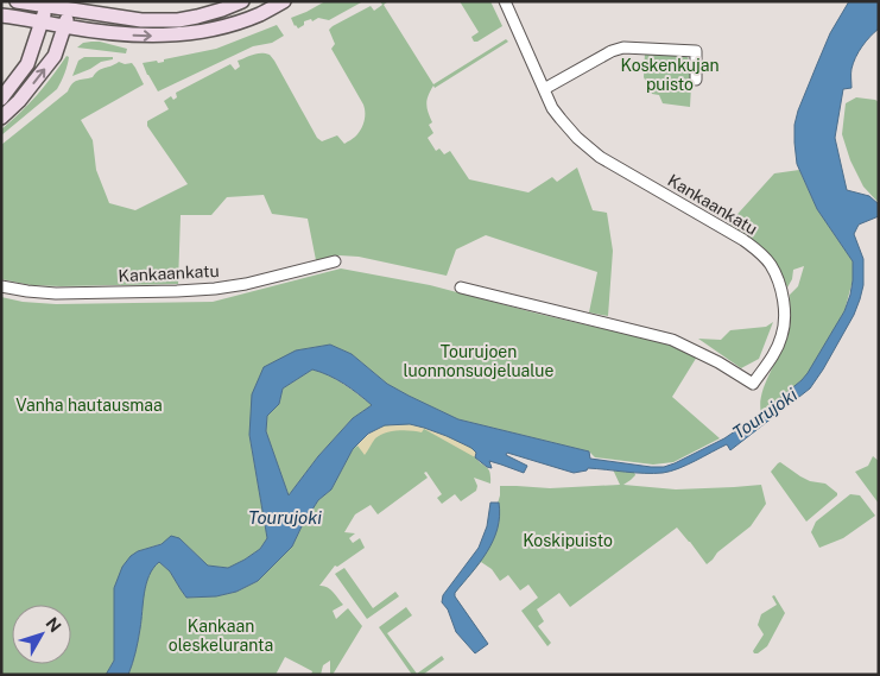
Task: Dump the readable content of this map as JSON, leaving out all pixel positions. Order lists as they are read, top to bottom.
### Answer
{
  "streets": {
    "street": ["Kankaankatu"]
  },
  "water": ["Tourujoki"],
  "parks": [
    "Koskenkujan puisto",
    "Tourujoen luonnonsuojelualue",
    "Vanha hautausmaa",
    "Koskipuisto",
    "Kankaan oleskeluranta"
  ],
  "north": "top right"
}
